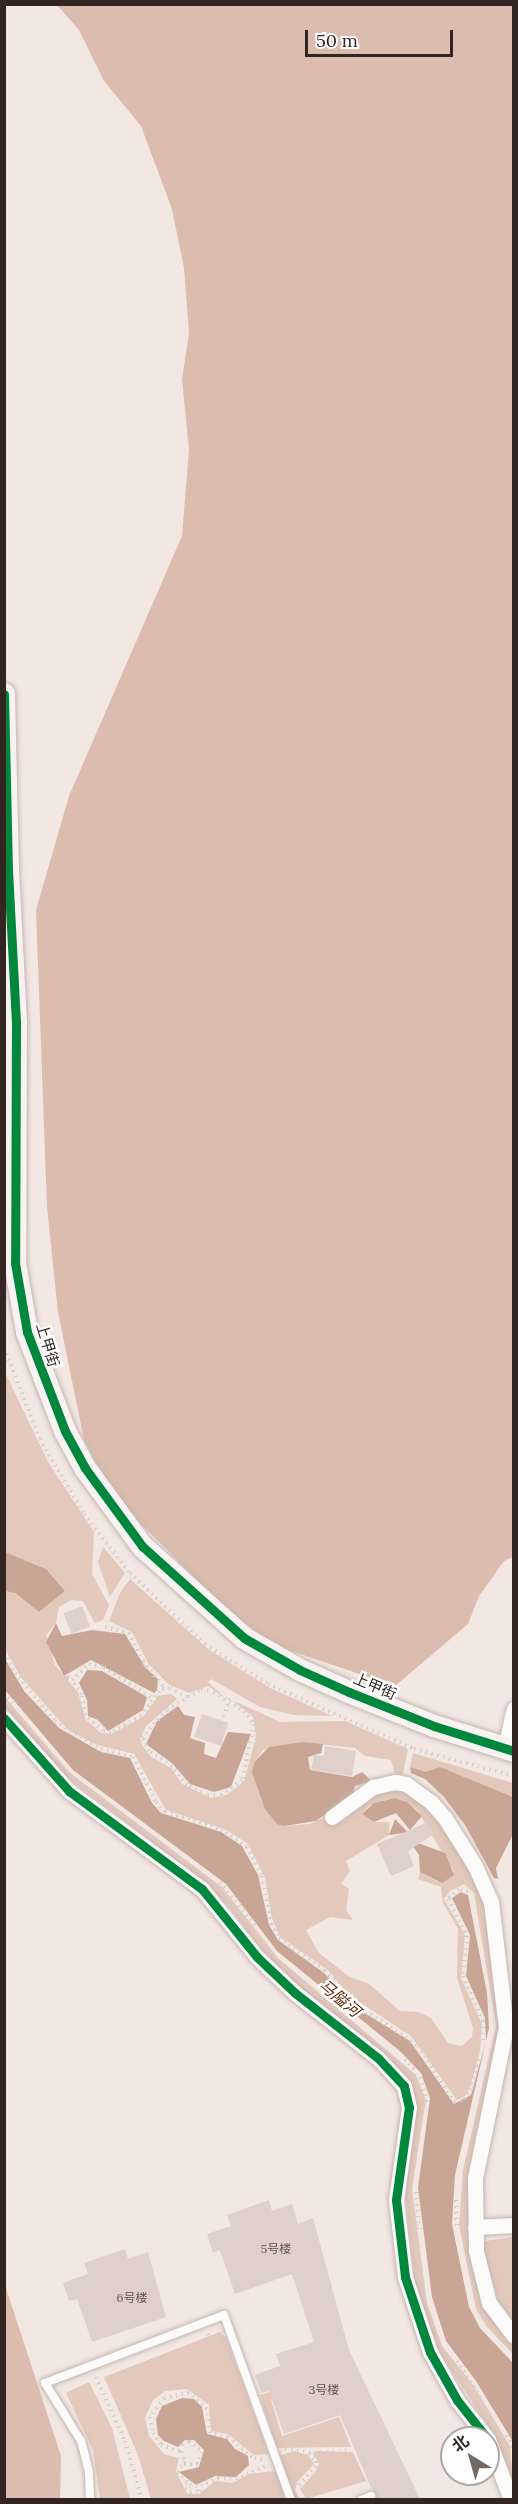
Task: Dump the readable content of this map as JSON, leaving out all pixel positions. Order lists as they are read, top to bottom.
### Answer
{
  "streets": {
    "street": ["上甲街"]
  },
  "water": ["马隘河"],
  "house_numbers": ["5号楼", "6号楼", "3号楼"],
  "scale_bar": "50 m",
  "north": "top left"
}
